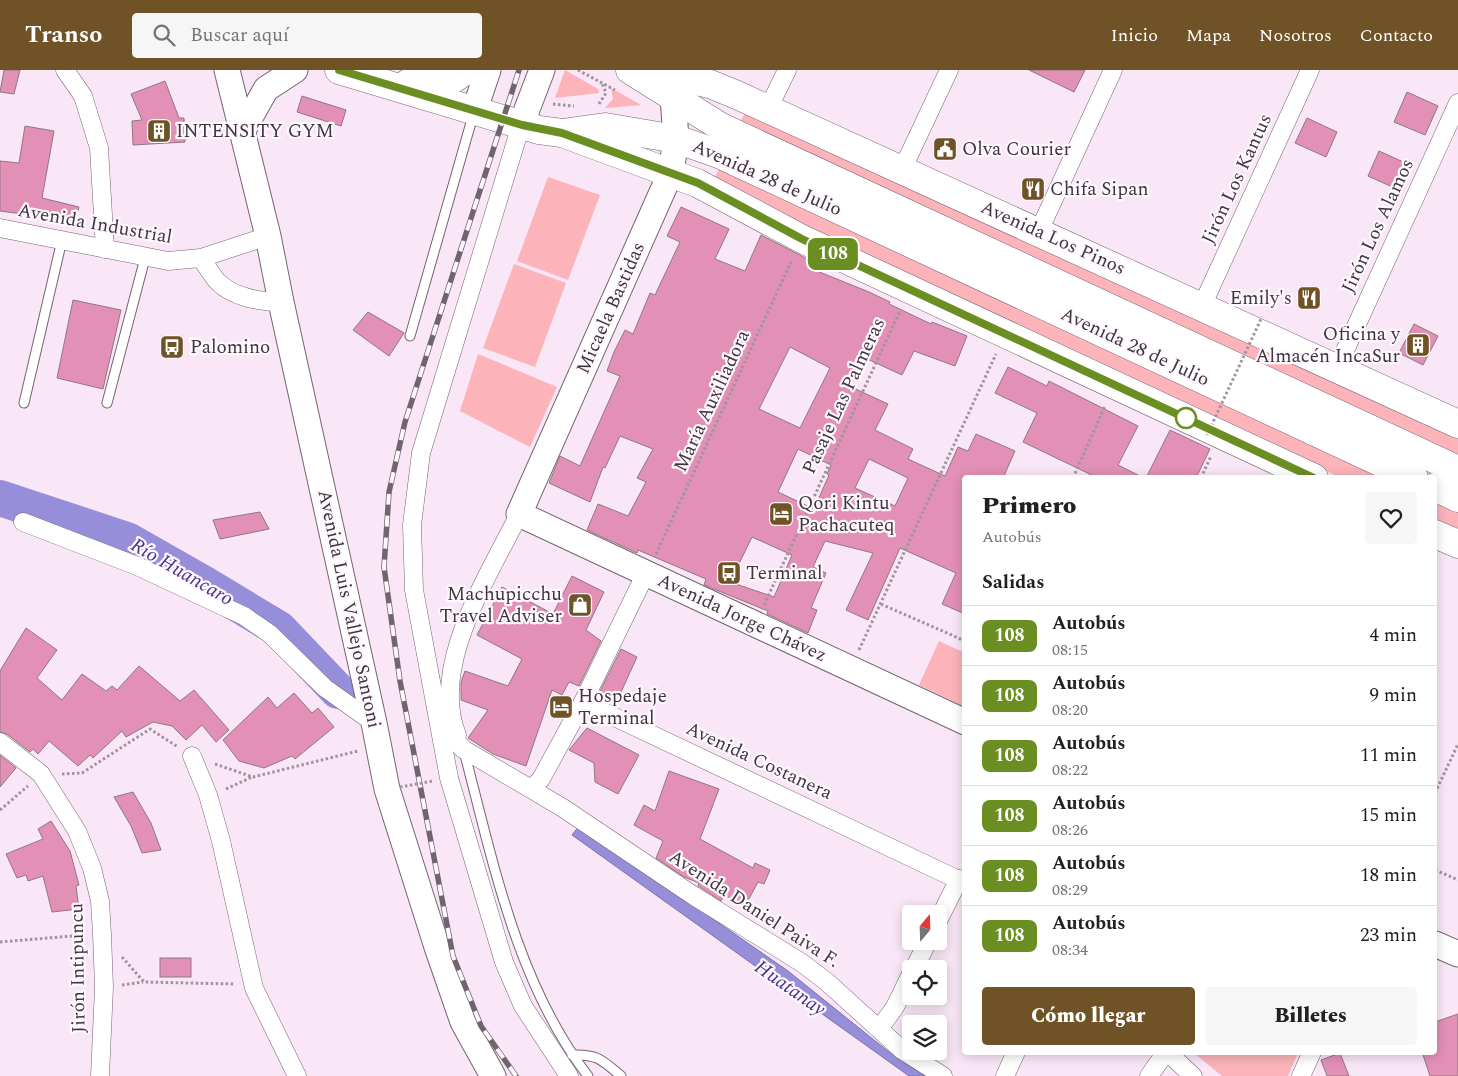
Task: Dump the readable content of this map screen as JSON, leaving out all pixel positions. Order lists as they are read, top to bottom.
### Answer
{
  "streets": {
    "main road": ["Avenida 28 de Julio", "Avenida Los Pinos"],
    "street": [
      "Jirón Los Kantus",
      "Avenida Industrial",
      "Jirón Los Alamos",
      "Micaela Bastidas",
      "Avenida Luis Vallejo Santoni",
      "Avenida Jorge Chávez",
      "Avenida Costanera",
      "Avenida Daniel Paiva F.",
      "Jirón Intipuncu"
    ],
    "path": ["Pasaje Las Palmeras", "María Auxiliadora"]
  },
  "crossings": [
    ["Avenida 28 de Julio", "Micaela Bastidas"],
    ["Avenida 28 de Julio", "Pasaje Las Palmeras"],
    ["Avenida 28 de Julio", "María Auxiliadora"],
    ["Jirón Los Kantus", "Avenida Los Pinos"],
    ["Avenida Industrial", "Avenida Luis Vallejo Santoni"],
    ["Jirón Los Alamos", "Avenida Los Pinos"],
    ["Micaela Bastidas", "Avenida Jorge Chávez"],
    ["Pasaje Las Palmeras", "Avenida Jorge Chávez"],
    ["María Auxiliadora", "Avenida Jorge Chávez"]
  ],
  "water": ["Río Huancaro", "Huatanay"],
  "places": {
    "building": ["INTENSITY GYM", "Oficina y Almacén IncaSur"],
    "public building": ["Olva Courier"],
    "restaurant": ["Chifa Sipan", "Emily's"],
    "bus stop": ["Palomino", "Terminal"],
    "hotel": ["Qori Kintu Pachacuteq", "Hospedaje Terminal"],
    "shop": ["Machupicchu Travel Adviser"]
  },
  "lines": ["bus line 108"],
  "north": "top",
  "page": {
    "header": "Transo",
    "search": "Buscar aquí",
    "nav": [
      "Inicio",
      "Mapa",
      "Nosotros",
      "Contacto"
    ],
    "on_map": "108",
    "heading": [
      ["Primero", "Autobús"],
      "Salidas"
    ],
    "list": [
      {
        "mark": "108",
        "name": "Autobús",
        "note": "08:15",
        "value": "4 min"
      },
      {
        "mark": "108",
        "name": "Autobús",
        "note": "08:20",
        "value": "9 min"
      },
      {
        "mark": "108",
        "name": "Autobús",
        "note": "08:22",
        "value": "11 min"
      },
      {
        "mark": "108",
        "name": "Autobús",
        "note": "08:26",
        "value": "15 min"
      },
      {
        "mark": "108",
        "name": "Autobús",
        "note": "08:29",
        "value": "18 min"
      },
      {
        "mark": "108",
        "name": "Autobús",
        "note": "08:34",
        "value": "23 min"
      }
    ],
    "buttons": ["Cómo llegar", "Billetes"]
  }
}
